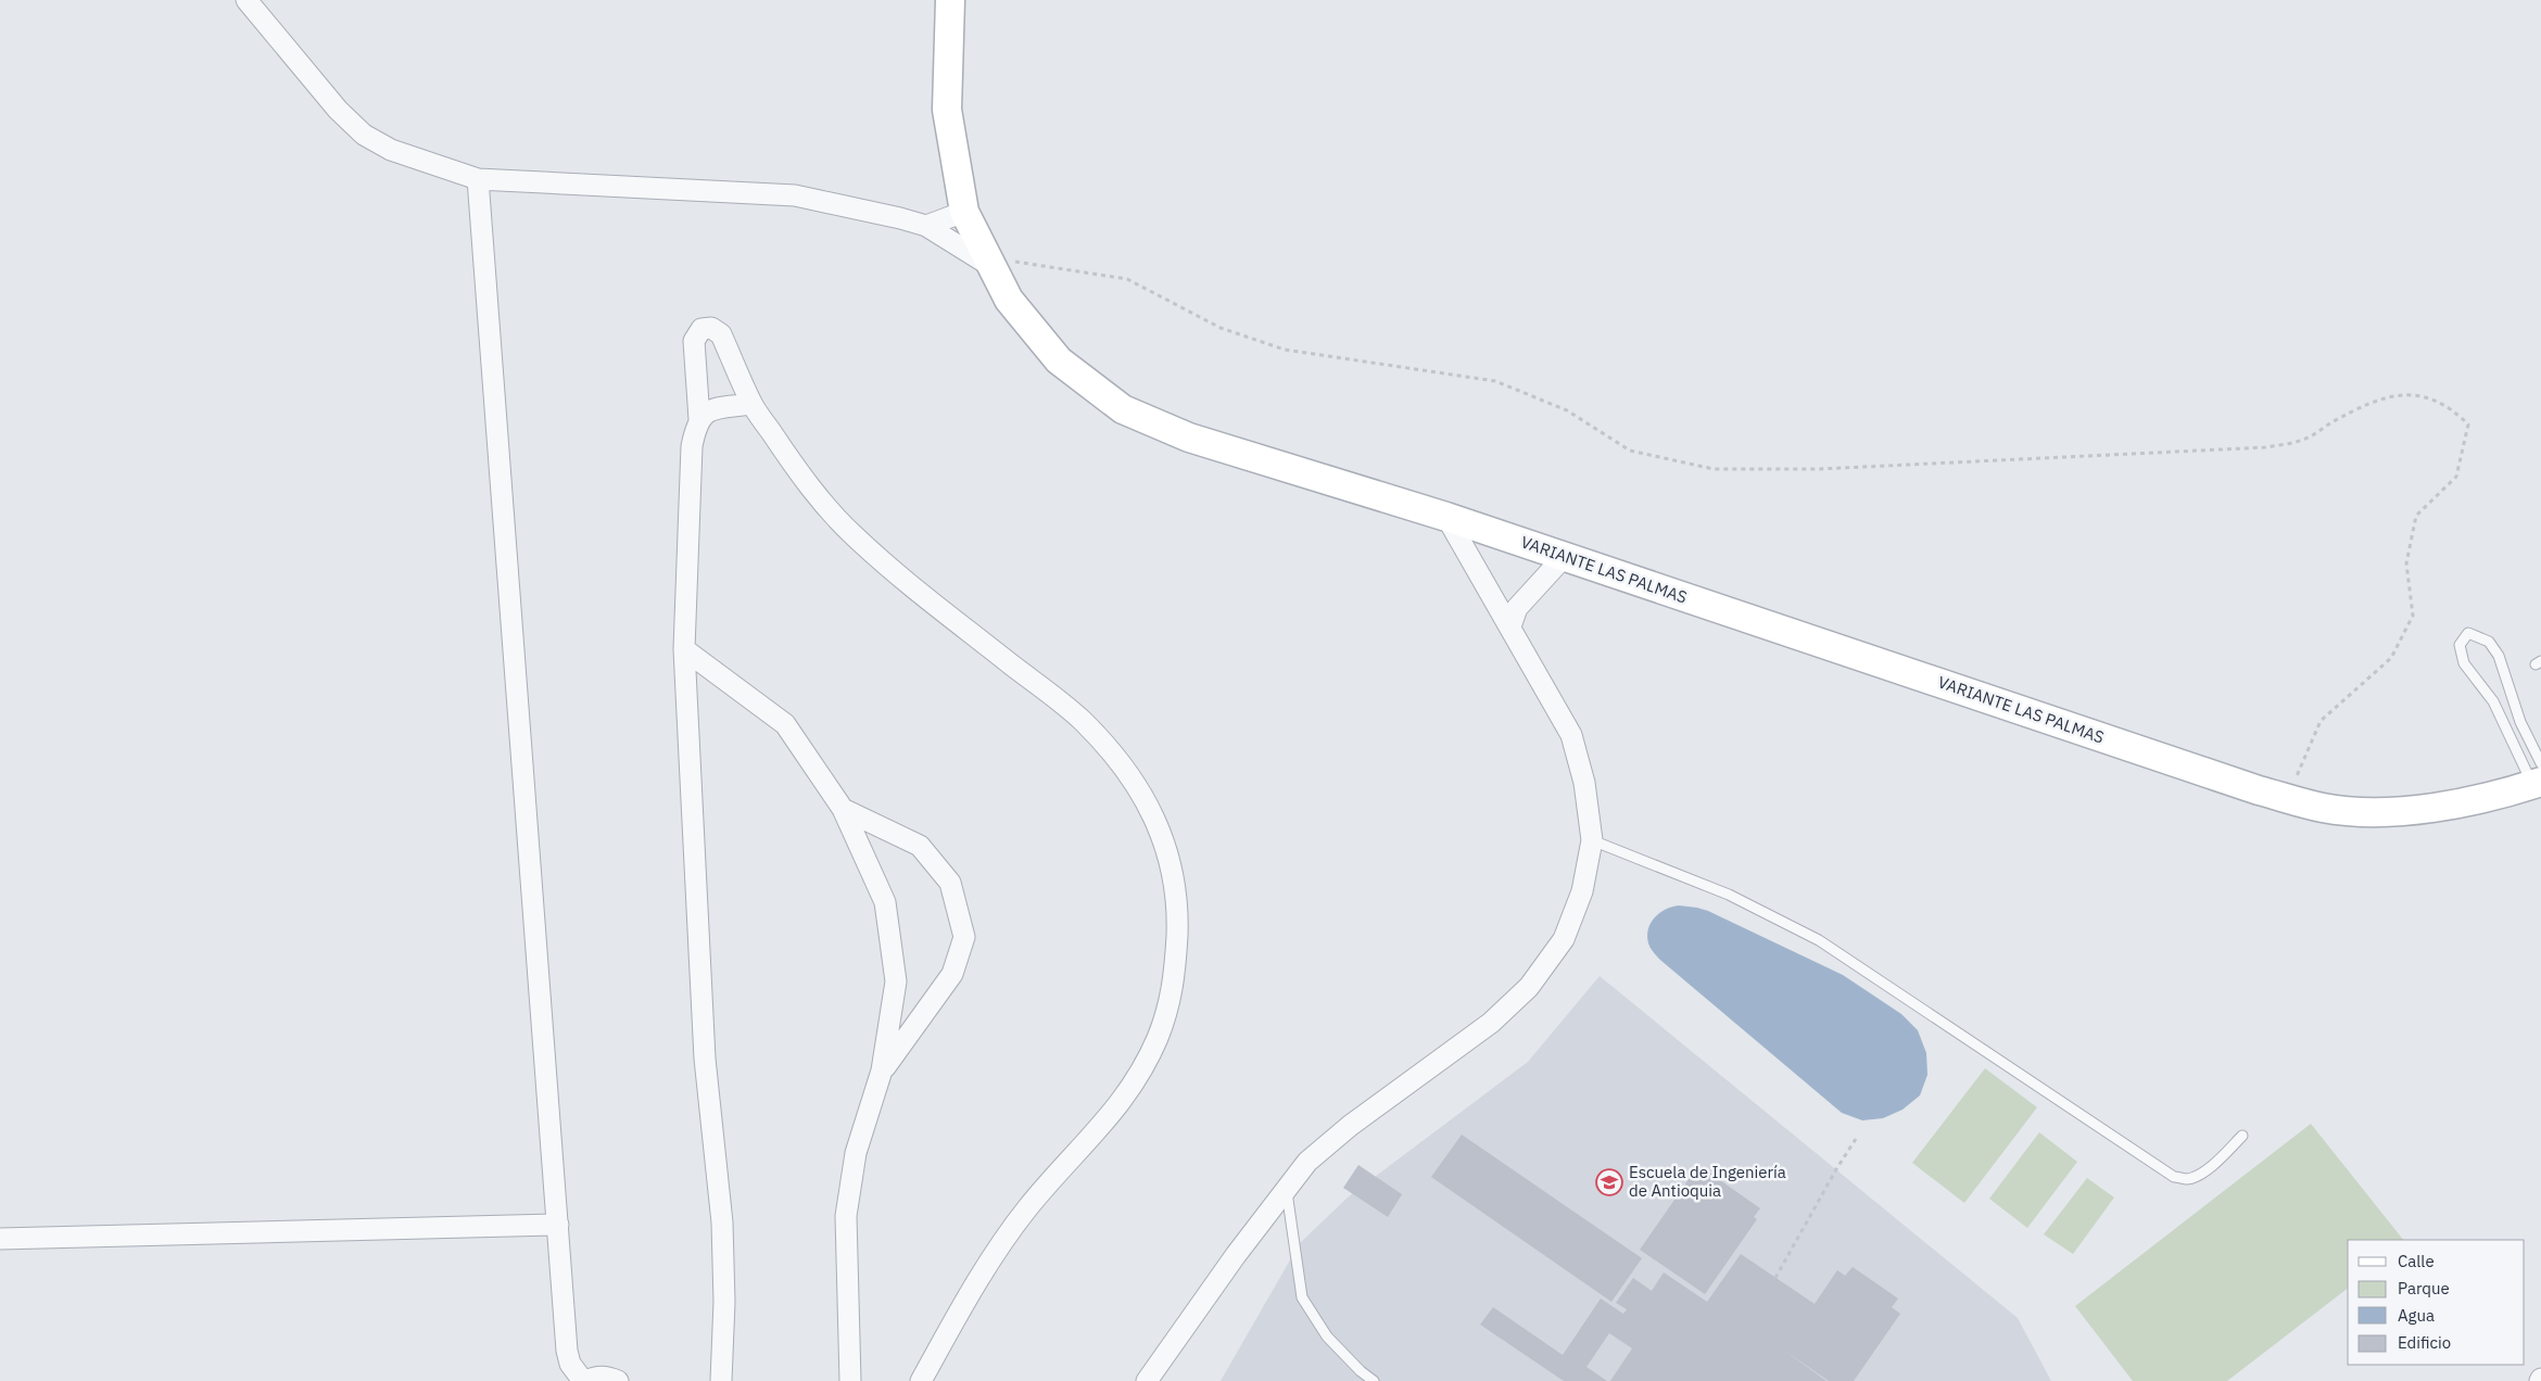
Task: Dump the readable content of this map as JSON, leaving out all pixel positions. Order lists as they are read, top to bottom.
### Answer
{
  "streets": {
    "main road": ["VARIANTE LAS PALMAS"]
  },
  "places": {
    "school or university": ["Escuela de Ingeniería de Antioquia"]
  },
  "legend": [
    "Calle",
    "Parque",
    "Agua",
    "Edificio"
  ]
}
